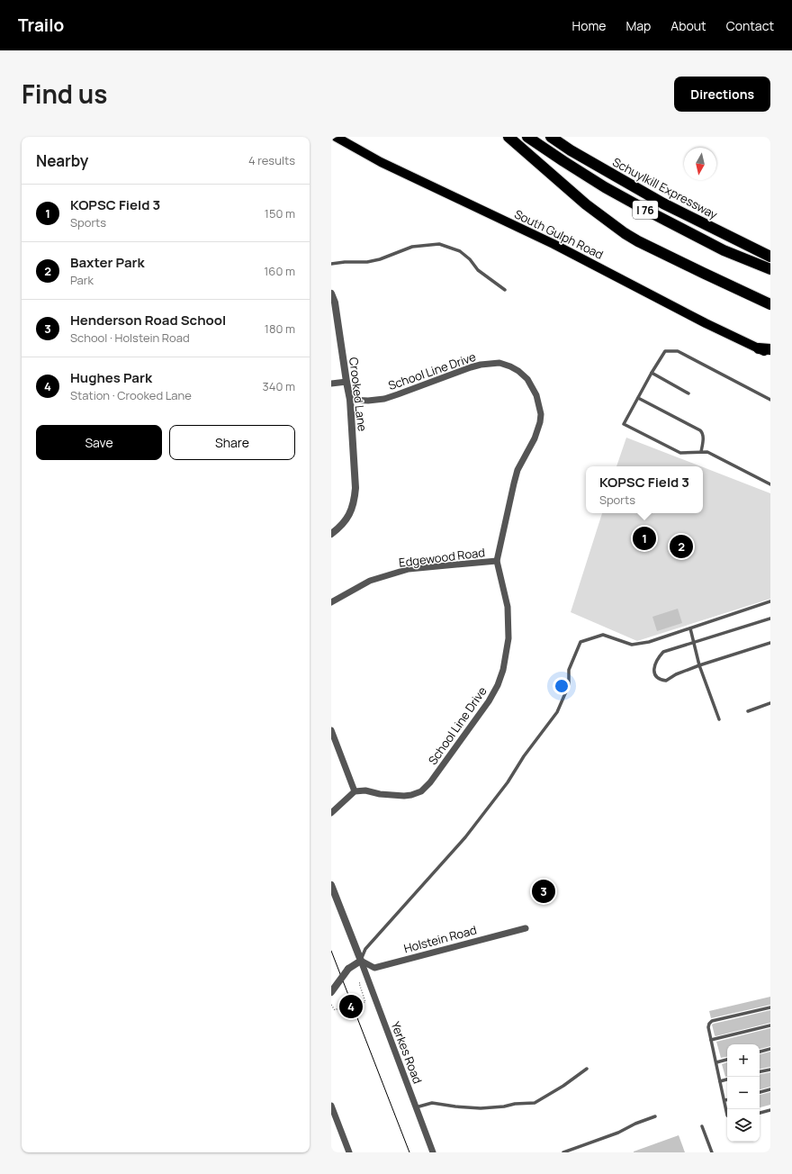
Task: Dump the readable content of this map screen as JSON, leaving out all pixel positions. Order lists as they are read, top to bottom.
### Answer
{
  "streets": {
    "highway": ["Schuylkill Expressway", "I 76"],
    "main road": ["South Gulph Road"],
    "street": [
      "School Line Drive",
      "Crooked Lane",
      "Edgewood Road",
      "Holstein Road",
      "Yerkes Road"
    ]
  },
  "crossings": [
    ["School Line Drive", "Crooked Lane"],
    ["School Line Drive", "Edgewood Road"],
    ["Holstein Road", "Yerkes Road"]
  ],
  "north": "bottom",
  "page": {
    "header": "Trailo",
    "nav": [
      "Home",
      "Map",
      "About",
      "Contact"
    ],
    "title": "Find us",
    "buttons": [
      "Directions",
      ["Save", "Share"]
    ],
    "heading": ["Nearby", "4 results"],
    "list": [
      {
        "mark": "1",
        "name": "KOPSC Field 3",
        "note": "Sports",
        "value": "150 m"
      },
      {
        "mark": "2",
        "name": "Baxter Park",
        "note": "Park",
        "value": "160 m"
      },
      {
        "mark": "3",
        "name": "Henderson Road School",
        "note": "School · Holstein Road",
        "value": "180 m"
      },
      {
        "mark": "4",
        "name": "Hughes Park",
        "note": "Station · Crooked Lane",
        "value": "340 m"
      }
    ],
    "popup": ["KOPSC Field 3", "Sports"],
    "pins": [
      "1",
      "2",
      "3",
      "4"
    ],
    "map_buttons": ["+", "−"]
  }
}
